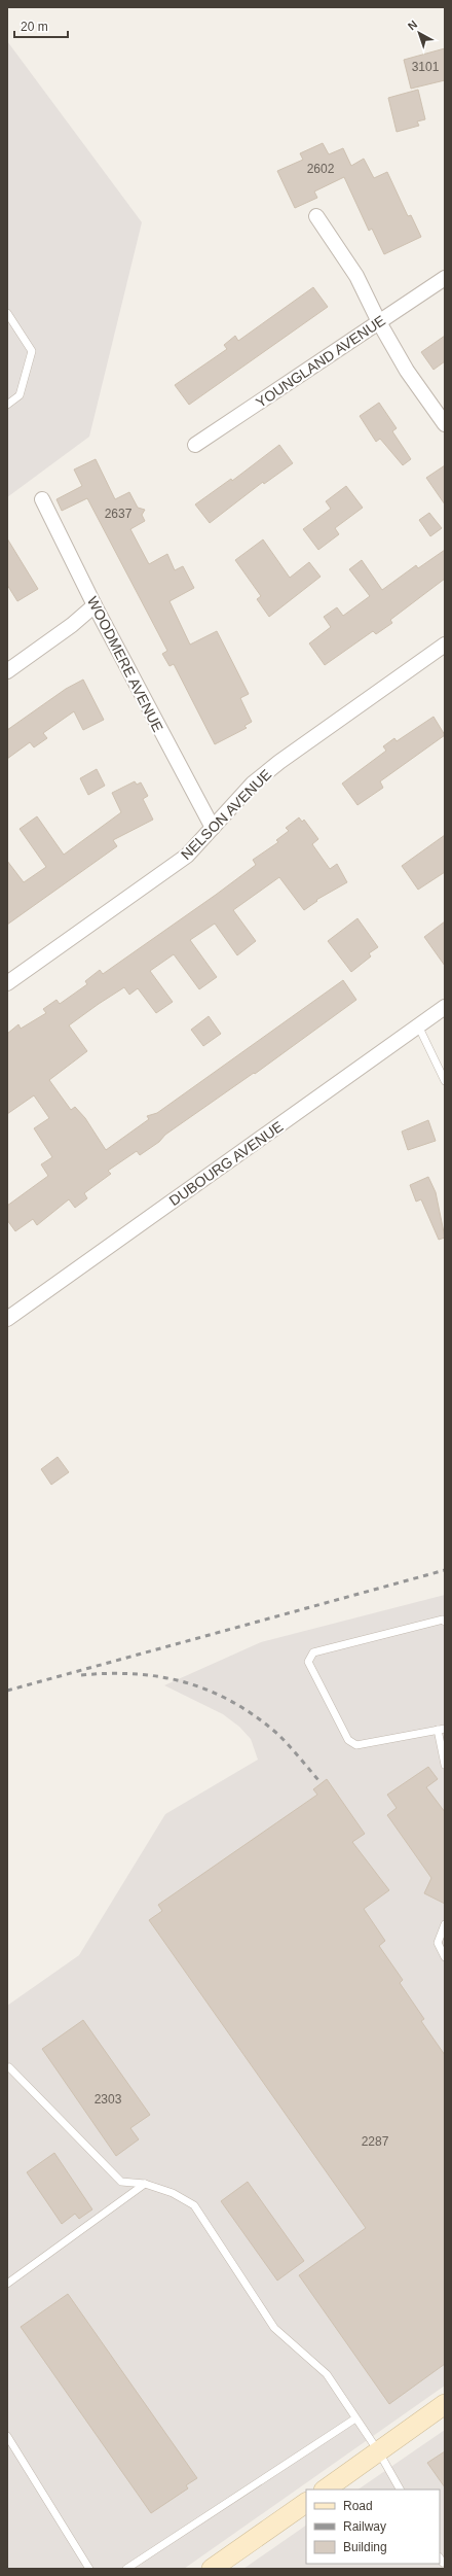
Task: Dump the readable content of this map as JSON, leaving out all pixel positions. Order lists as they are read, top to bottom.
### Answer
{
  "streets": {
    "street": [
      "YOUNGLAND AVENUE",
      "WOODMERE AVENUE",
      "NELSON AVENUE",
      "DUBOURG AVENUE"
    ]
  },
  "crossings": [
    ["WOODMERE AVENUE", "NELSON AVENUE"]
  ],
  "house_numbers": [
    "3101",
    "2602",
    "2637",
    "2303",
    "2287"
  ],
  "legend": ["Road", "Railway", "Building"],
  "scale_bar": "20 m",
  "north": "top left"
}
